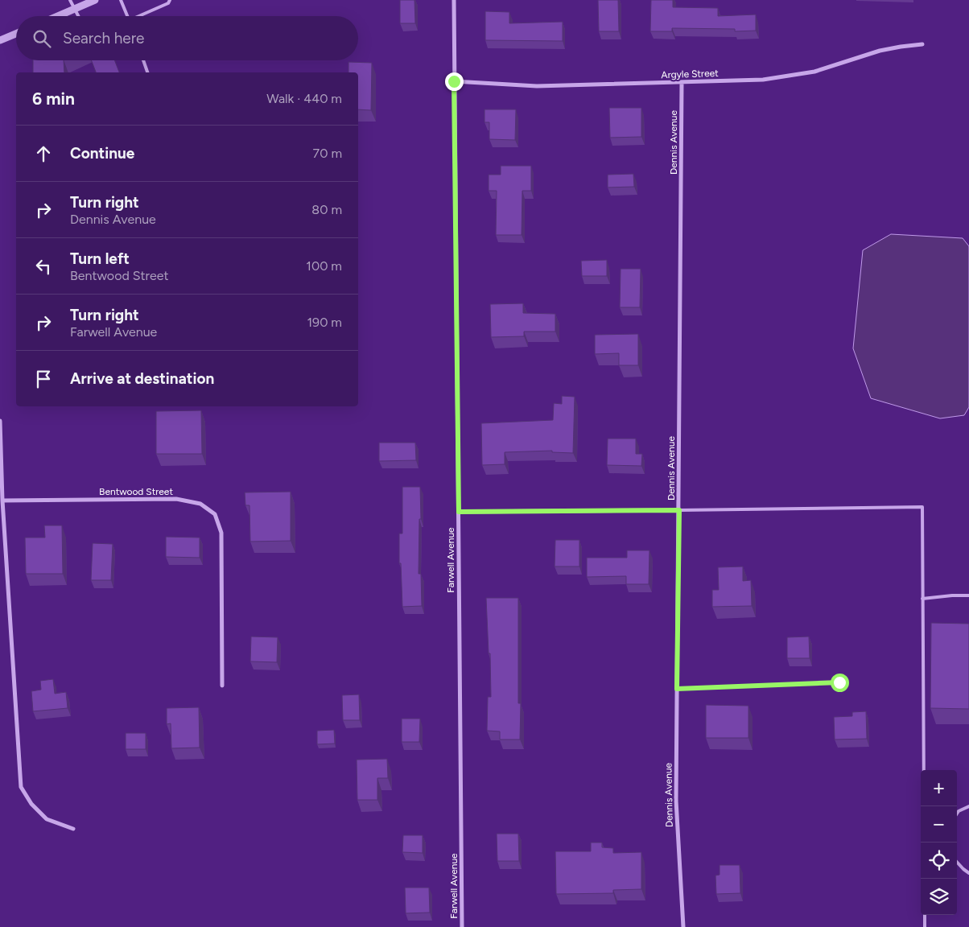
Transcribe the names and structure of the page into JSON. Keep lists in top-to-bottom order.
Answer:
{
  "streets": {
    "street": [
      "Argyle Street",
      "Dennis Avenue",
      "Bentwood Street",
      "Farwell Avenue"
    ]
  },
  "crossings": [
    ["Argyle Street", "Dennis Avenue"],
    ["Argyle Street", "Farwell Avenue"]
  ],
  "page": {
    "search": "Search here",
    "heading": ["6 min", "Walk · 440 m"],
    "list": [
      ["Continue", "70 m"],
      ["Turn right", "Dennis Avenue", "80 m"],
      ["Turn left", "Bentwood Street", "100 m"],
      ["Turn right", "Farwell Avenue", "190 m"],
      "Arrive at destination"
    ],
    "map_buttons": ["+", "−"]
  }
}
